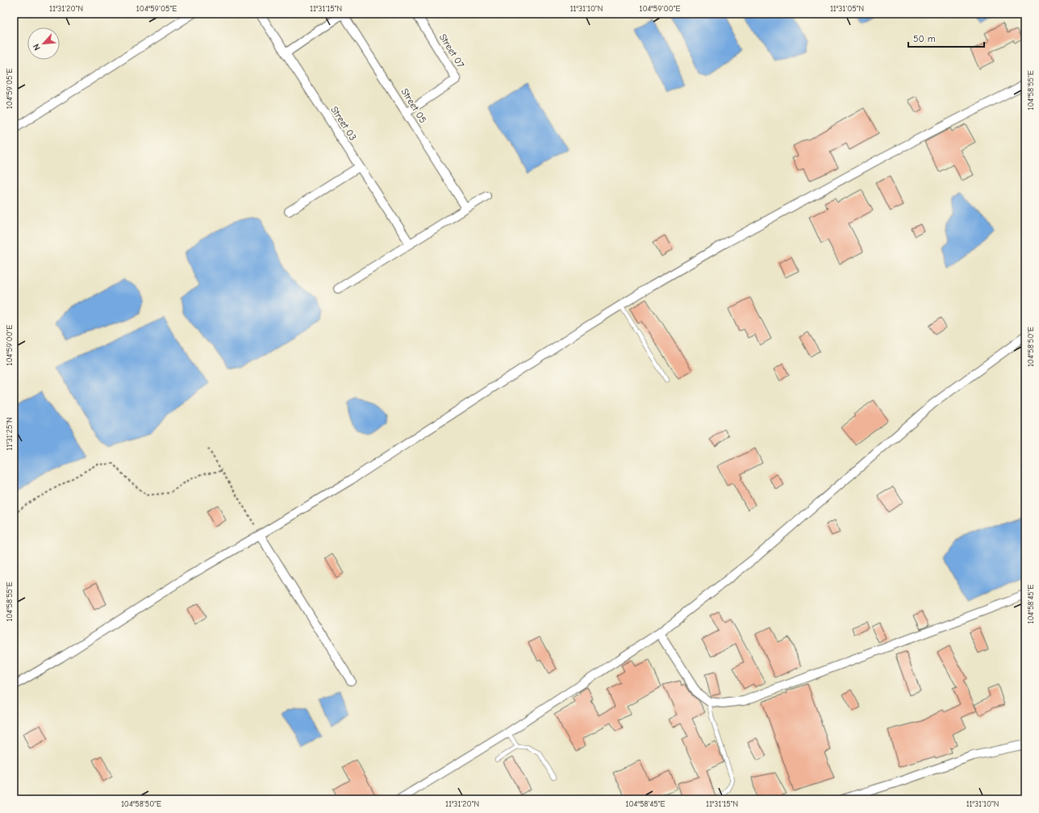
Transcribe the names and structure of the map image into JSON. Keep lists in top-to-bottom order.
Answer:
{
  "streets": {
    "street": ["Street 07", "Street 05", "Street 03"]
  },
  "crossings": [
    ["Street 07", "Street 05"]
  ],
  "scale_bar": "50 m",
  "north": "bottom left",
  "coordinates": [
    "11°31'20\"N",
    "104°59'05\"E",
    "11°31'15\"N",
    "11°31'10\"N",
    "104°59'00\"E",
    "11°31'05\"N",
    "104°58'55\"E",
    "104°58'50\"E",
    "11°31'25\"N",
    "104°58'45\"E"
  ]
}
